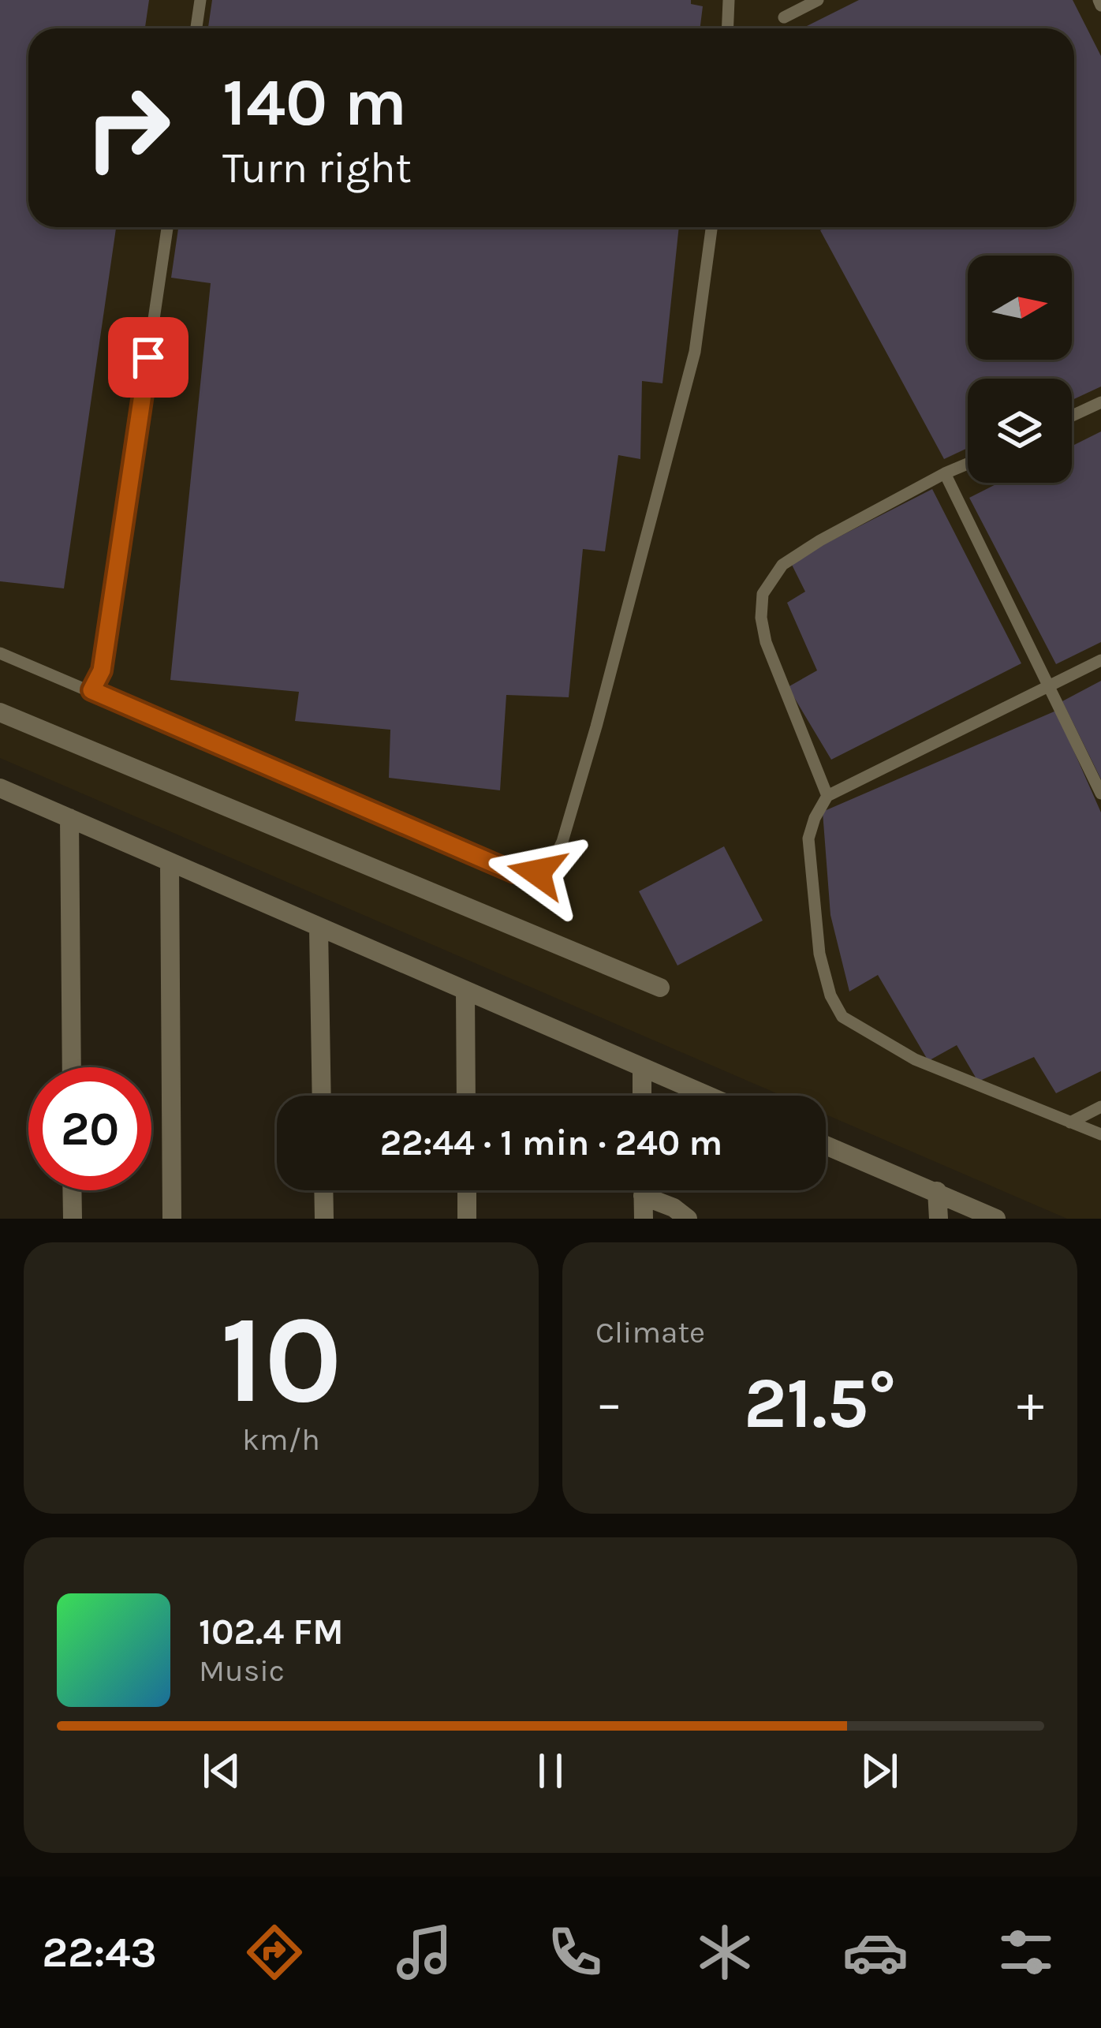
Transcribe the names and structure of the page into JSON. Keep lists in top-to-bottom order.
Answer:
{
  "north": "right",
  "page": {
    "turn": ["140 m", "Turn right"],
    "limit": "20",
    "trip": "22:44 · 1 min · 240 m",
    "tile": [
      ["10", "km/h"],
      "Climate"
    ],
    "heat": ["−", "21.5°", "+"],
    "song": ["102.4 FM", "Music"],
    "tabs": "22:43"
  }
}
